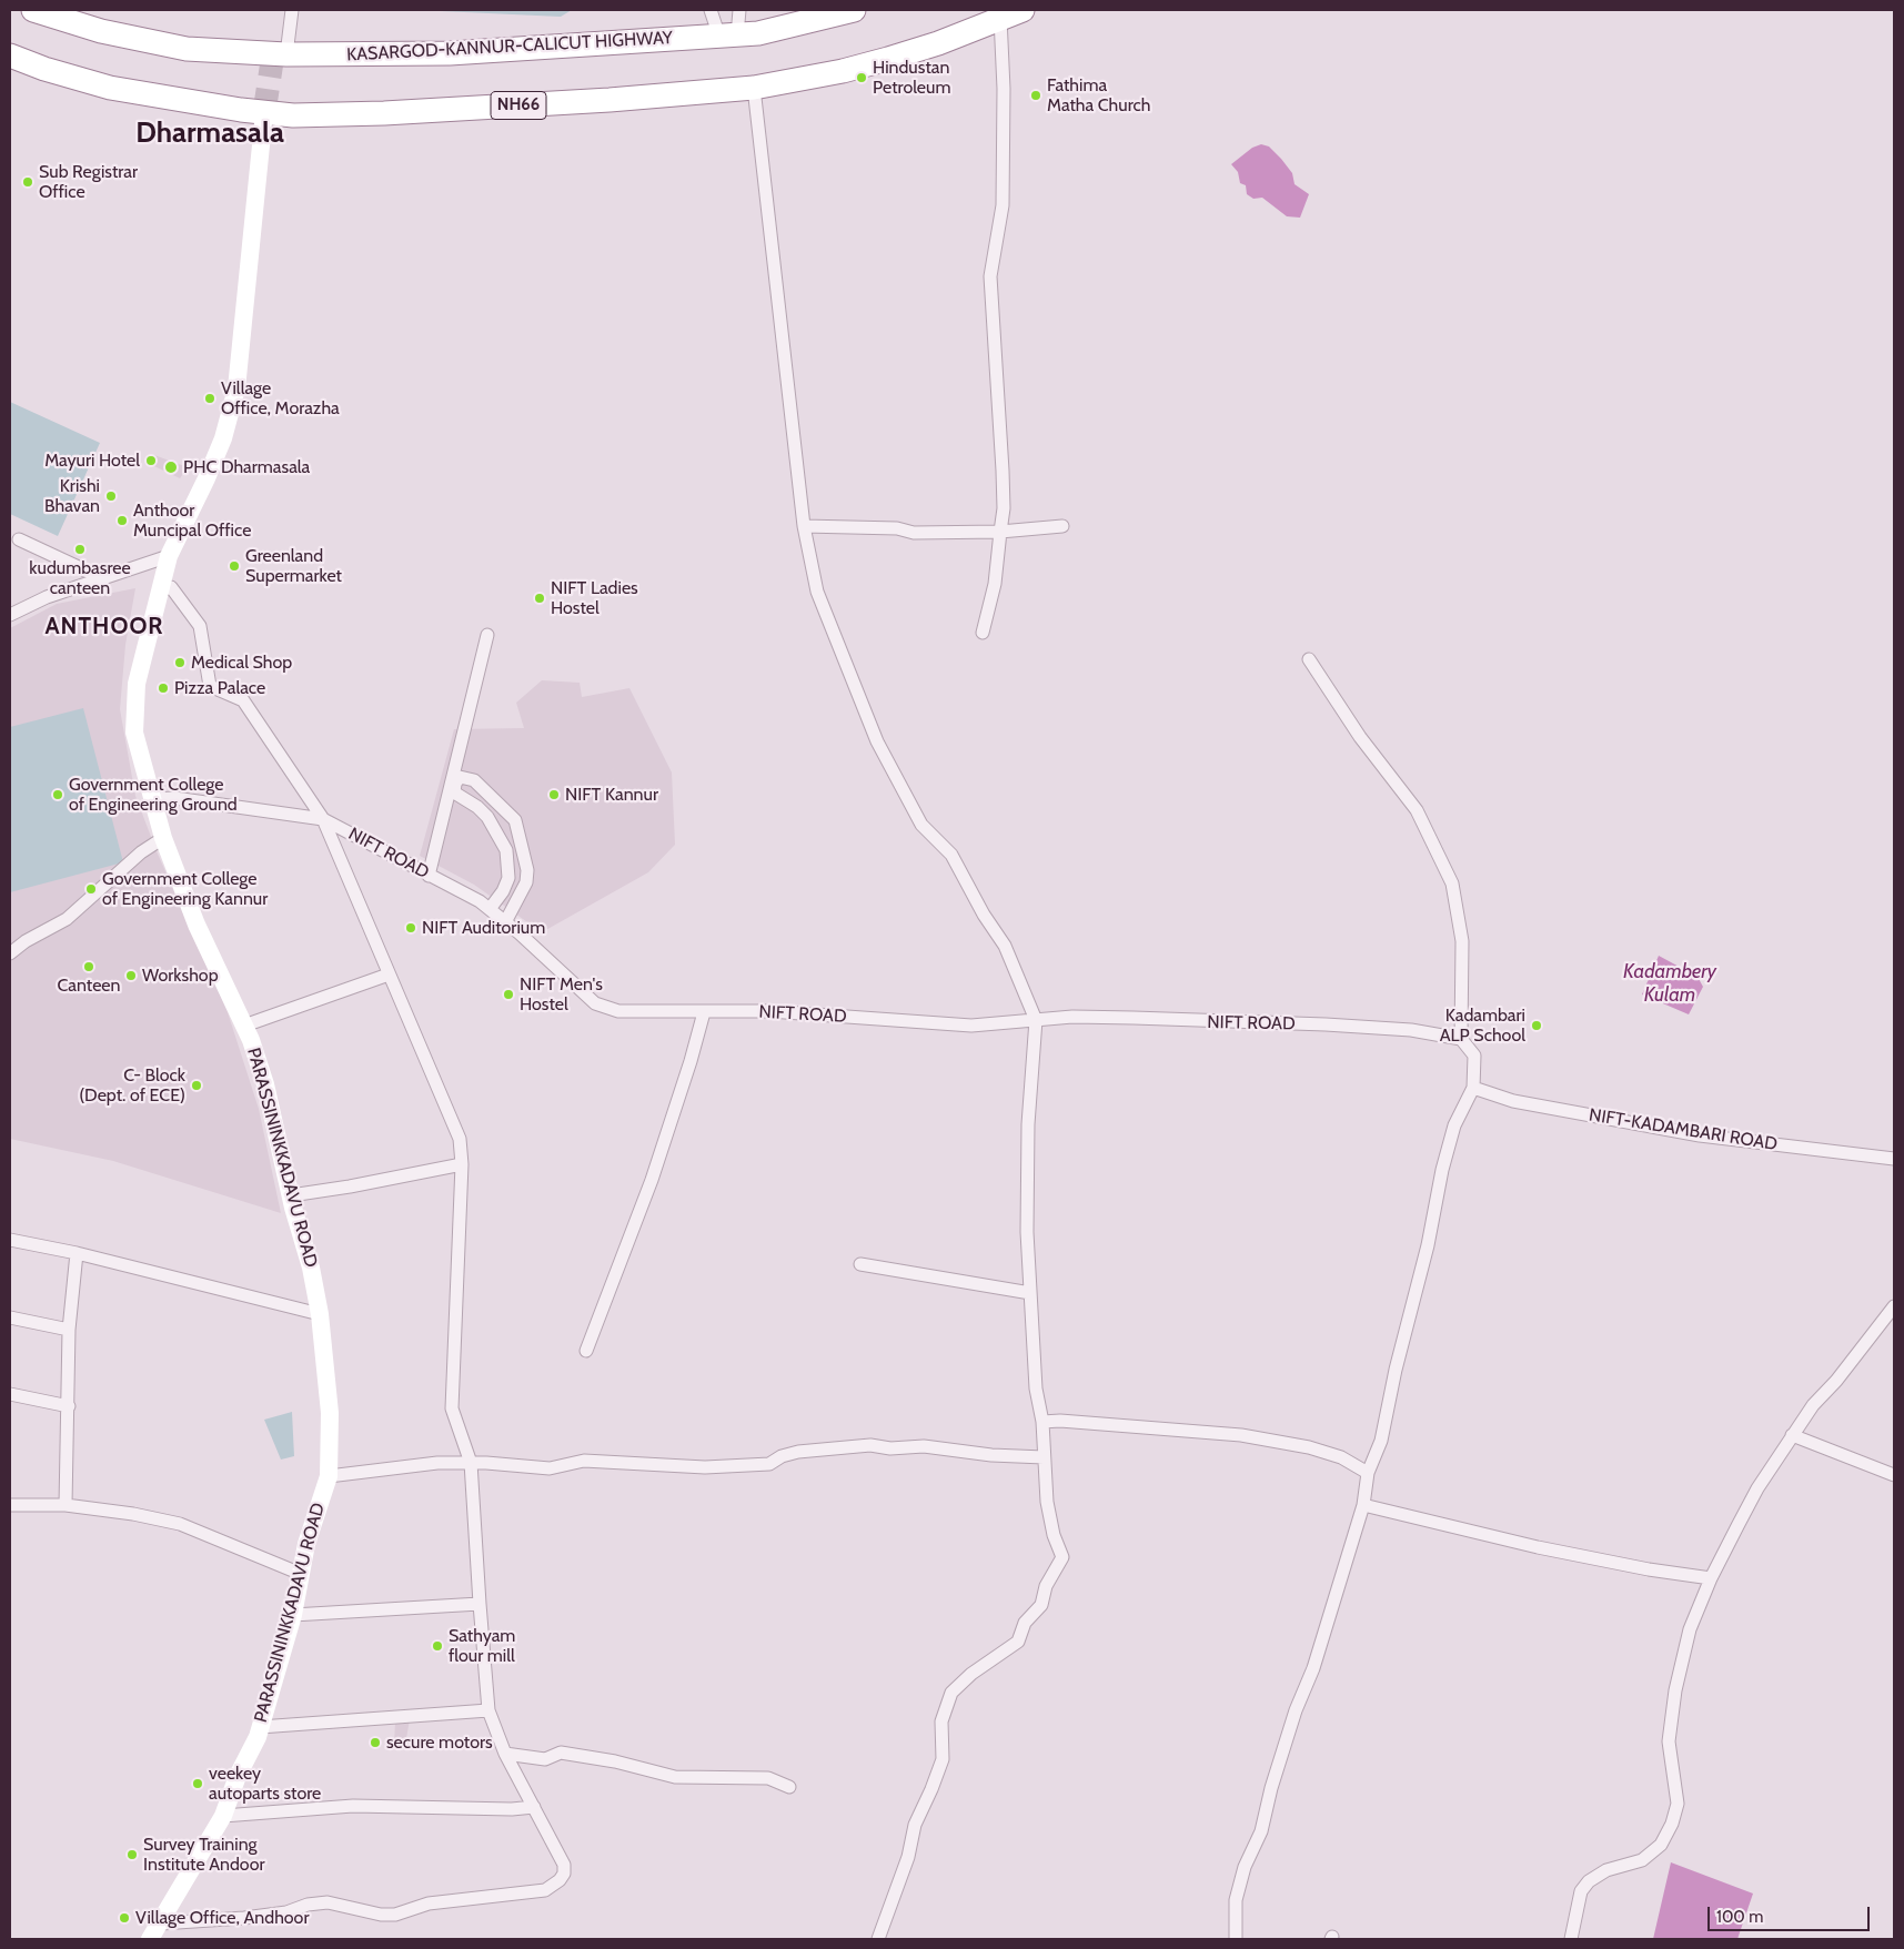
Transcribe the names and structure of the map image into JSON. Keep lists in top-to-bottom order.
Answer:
{
  "streets": {
    "highway": ["KASARGOD-KANNUR-CALICUT HIGHWAY", "NH66"],
    "main road": ["PARASSININKKADAVU ROAD"],
    "street": ["NIFT ROAD", "NIFT-KADAMBARI ROAD"]
  },
  "crossings": [
    ["NH66", "PARASSININKKADAVU ROAD"],
    ["NIFT ROAD", "PARASSININKKADAVU ROAD"]
  ],
  "districts": ["Dharmasala", "ANTHOOR"],
  "water": ["Kadambery Kulam"],
  "places": [
    "Hindustan Petroleum",
    "Fathima Matha Church",
    "Sub Registrar Office",
    "Village Office, Morazha",
    "Mayuri Hotel",
    "PHC Dharmasala",
    "Krishi Bhavan",
    "Anthoor Muncipal Office",
    "kudumbasree canteen",
    "Greenland Supermarket",
    "NIFT Ladies Hostel",
    "Medical Shop",
    "Pizza Palace",
    "Government College of Engineering Ground",
    "NIFT Kannur",
    "Government College of Engineering Kannur",
    "NIFT Auditorium",
    "Canteen",
    "Workshop",
    "NIFT Men's Hostel",
    "Kadambari ALP School",
    "C- Block (Dept. of ECE)",
    "Sathyam flour mill",
    "secure motors",
    "veekey autoparts store",
    "Survey Training Institute Andoor",
    "Village Office, Andhoor"
  ],
  "scale_bar": "100 m"
}
